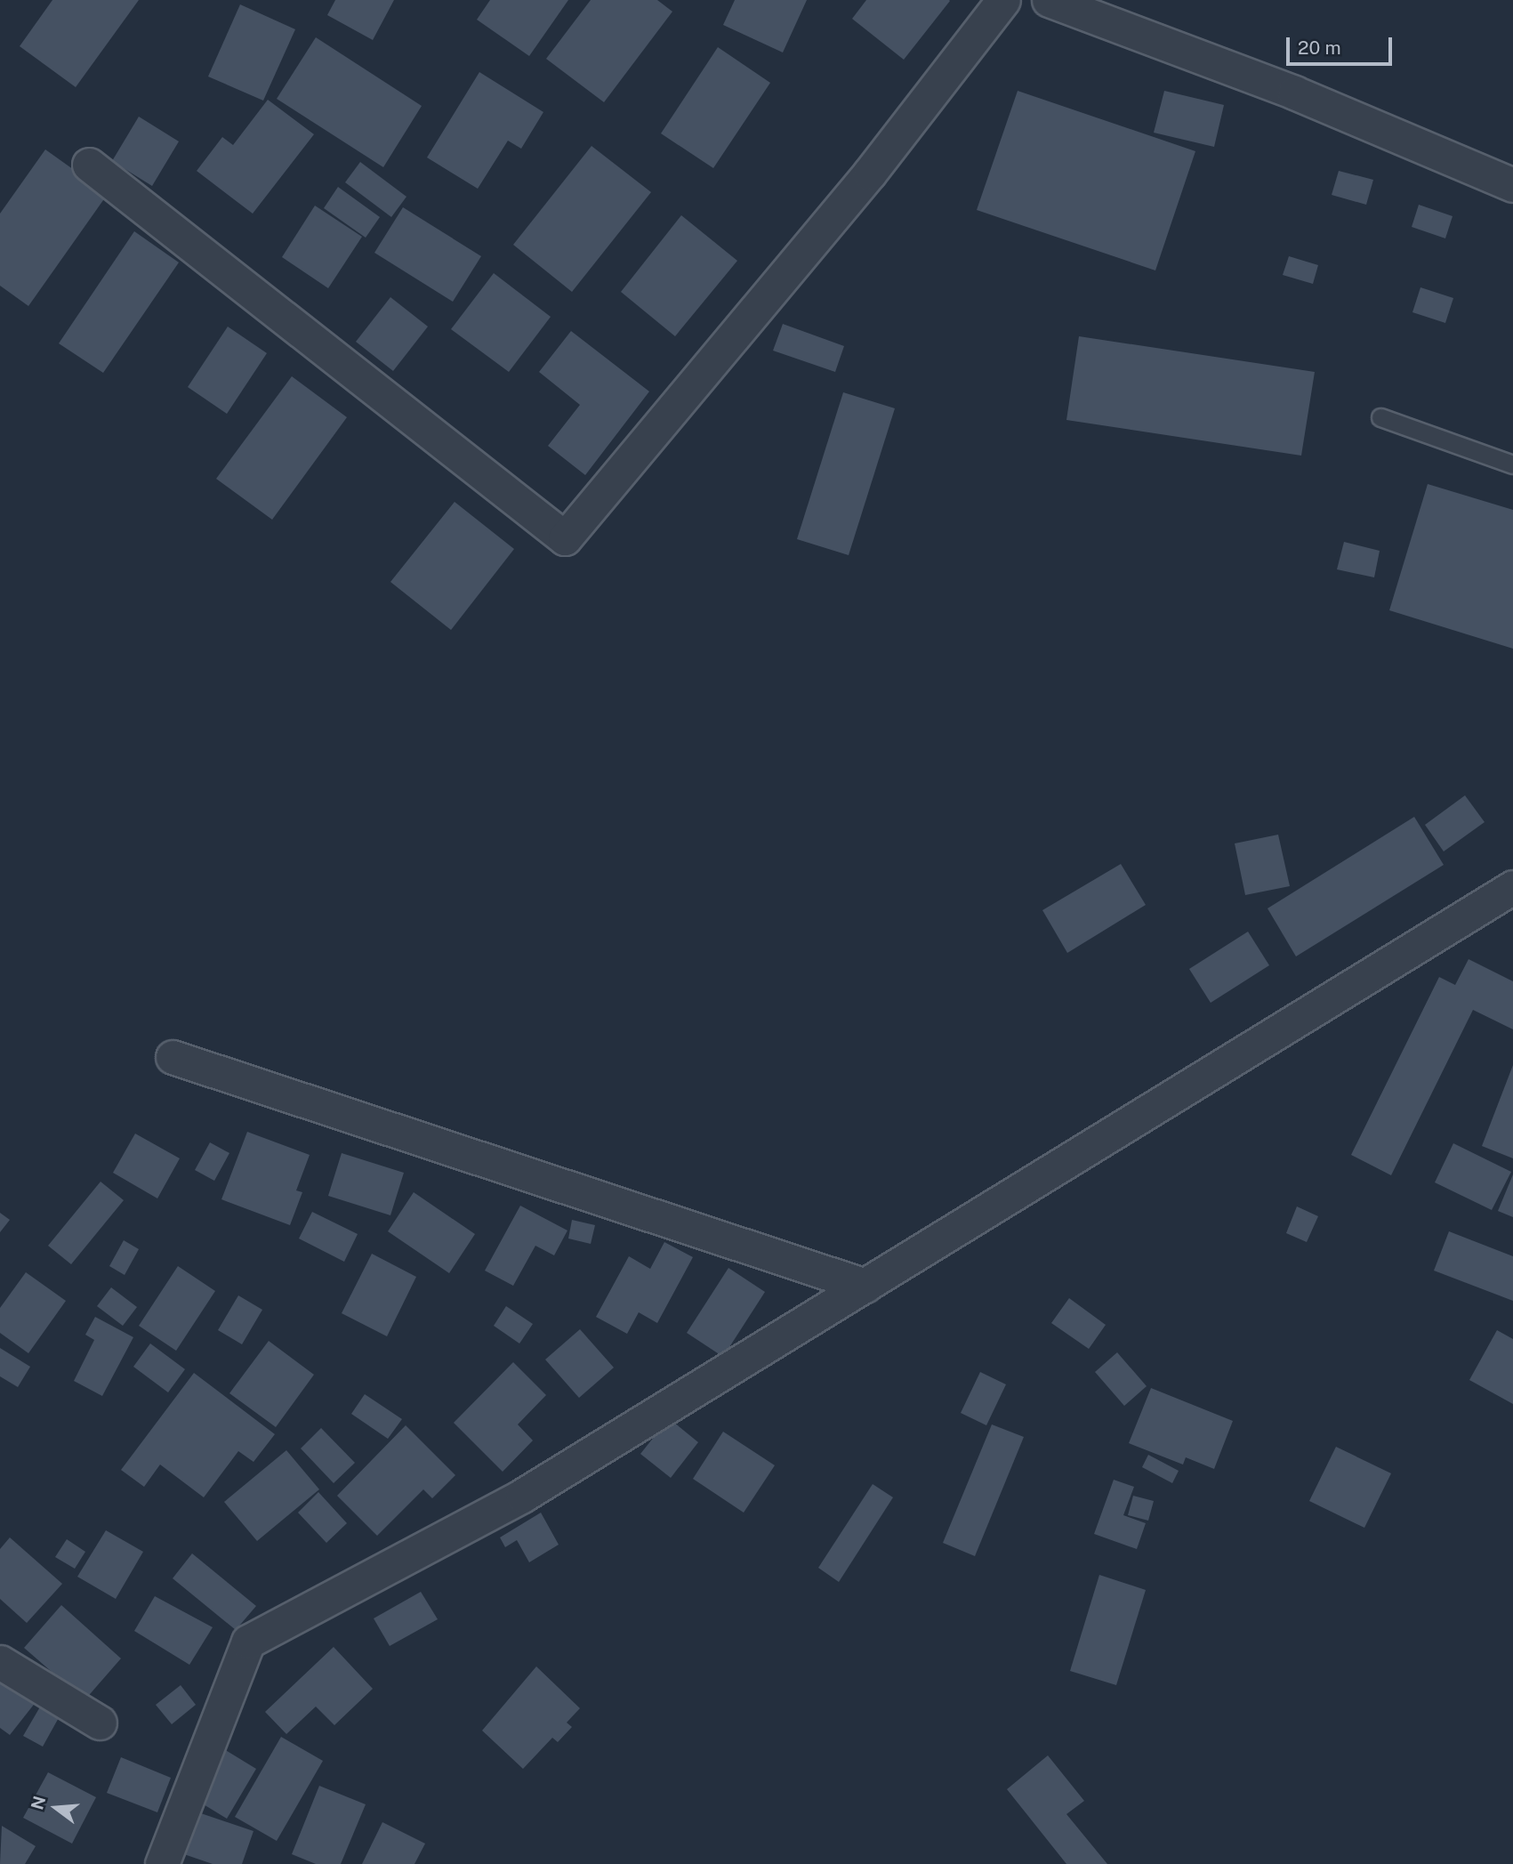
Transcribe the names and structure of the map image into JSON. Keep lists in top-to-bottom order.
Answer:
{
  "scale_bar": "20 m",
  "north": "left"
}
